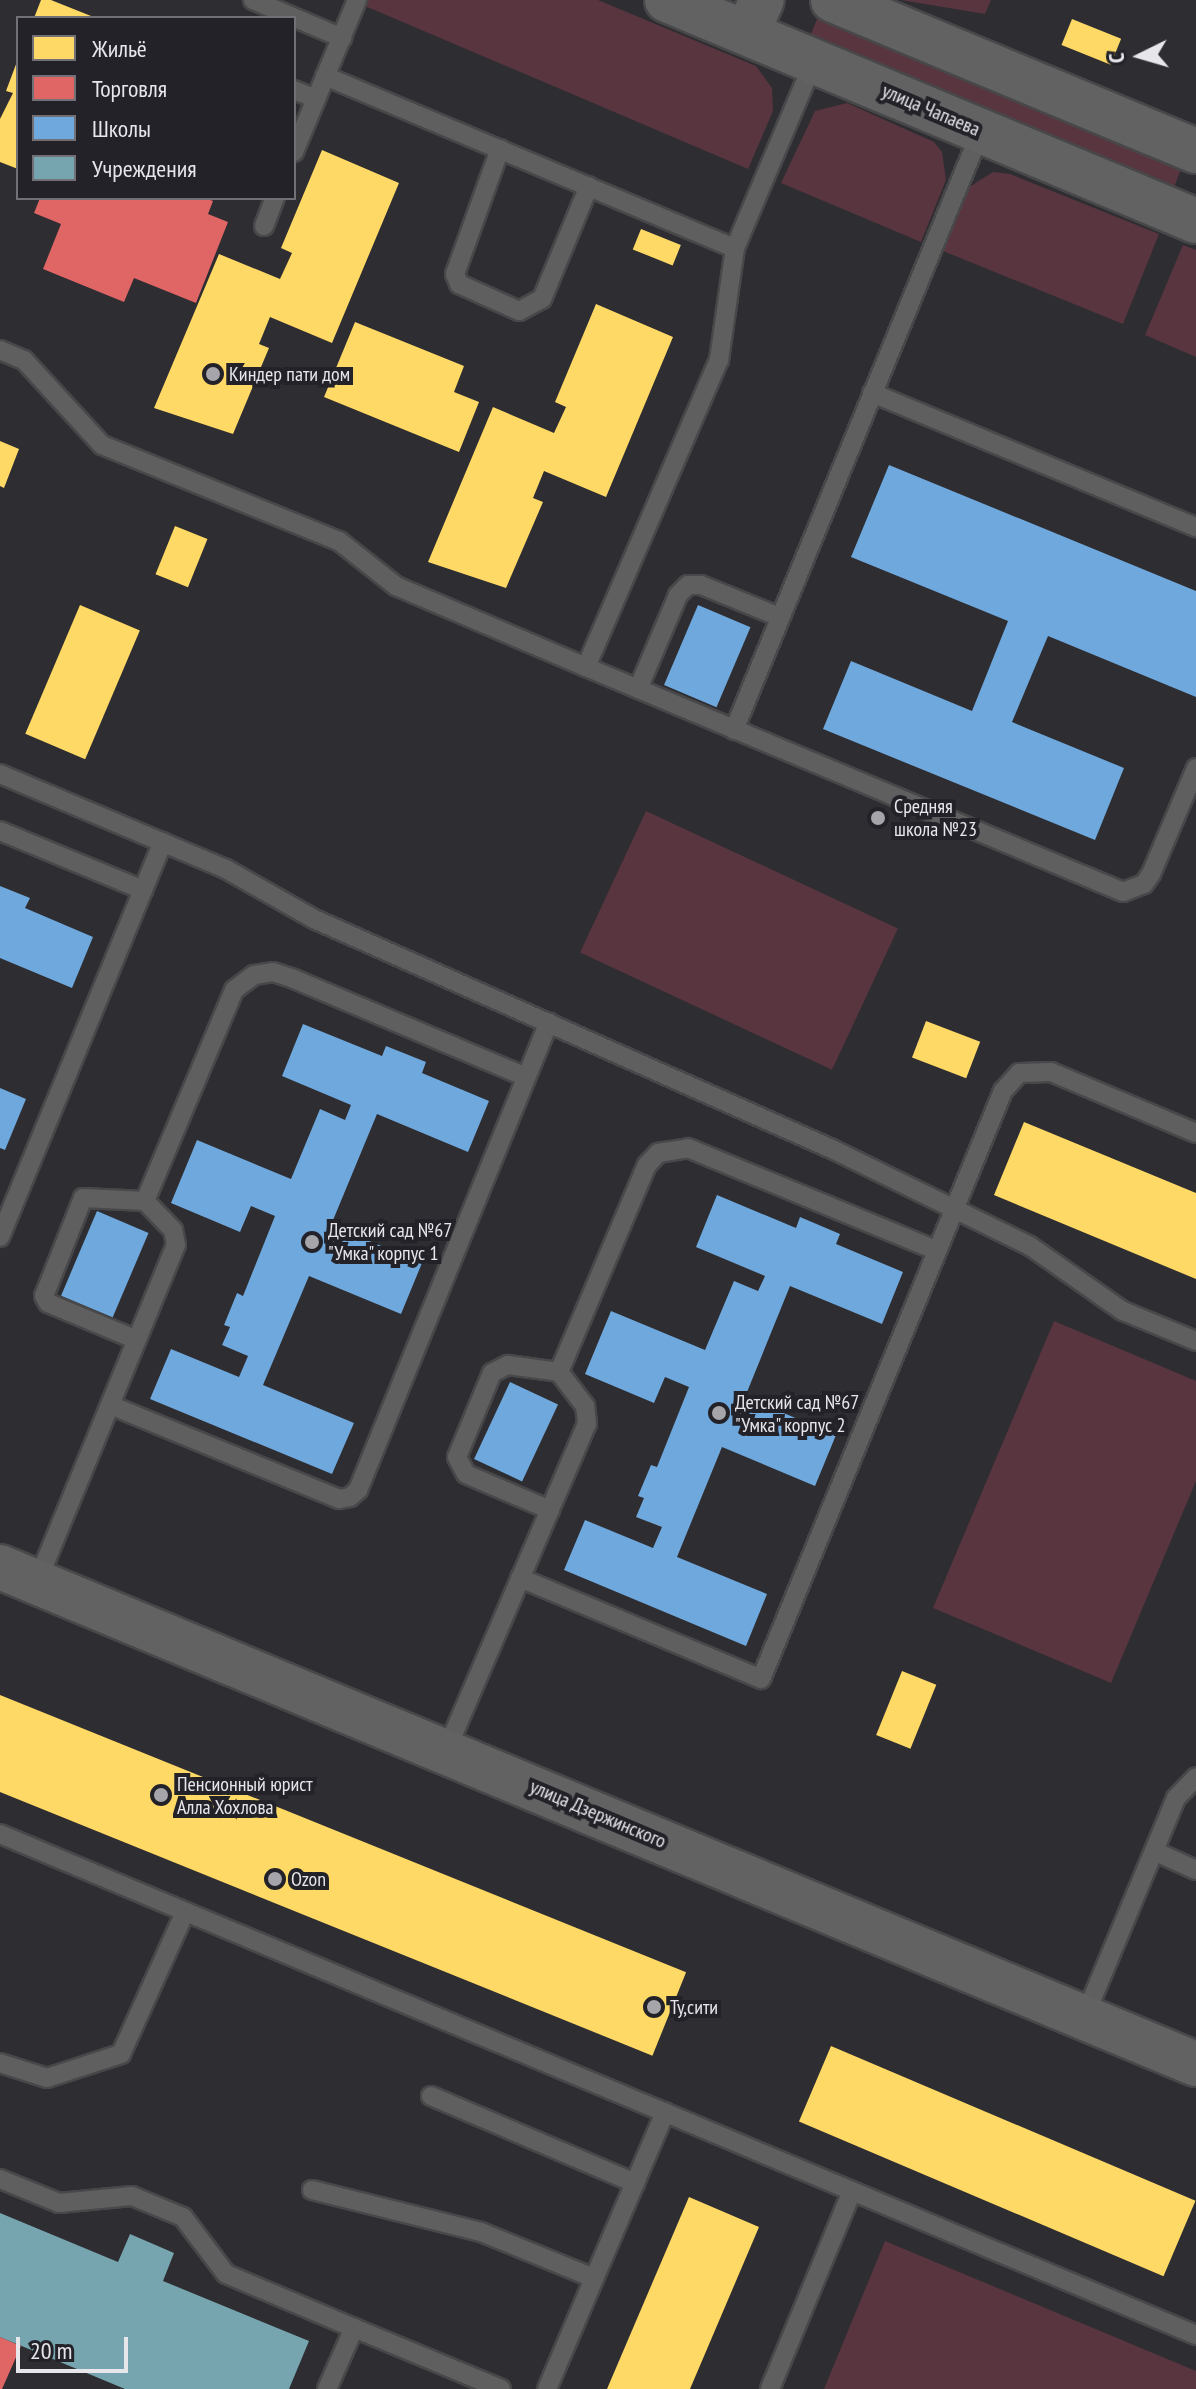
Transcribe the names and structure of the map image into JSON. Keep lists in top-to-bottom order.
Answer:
{
  "streets": {
    "street": ["улица Чапаева", "улица Дзержинского"]
  },
  "places": [
    "Киндер пати дом",
    "Средняя школа №23",
    "Детский сад №67 \"Умка\" корпус 1",
    "Детский сад №67 \"Умка\" корпус 2",
    "Пенсионный юрист Алла Хохлова",
    "Ozon",
    "Ту,сити"
  ],
  "legend": [
    "Жильё",
    "Торговля",
    "Школы",
    "Учреждения"
  ],
  "scale_bar": "20 m",
  "north": "left"
}
